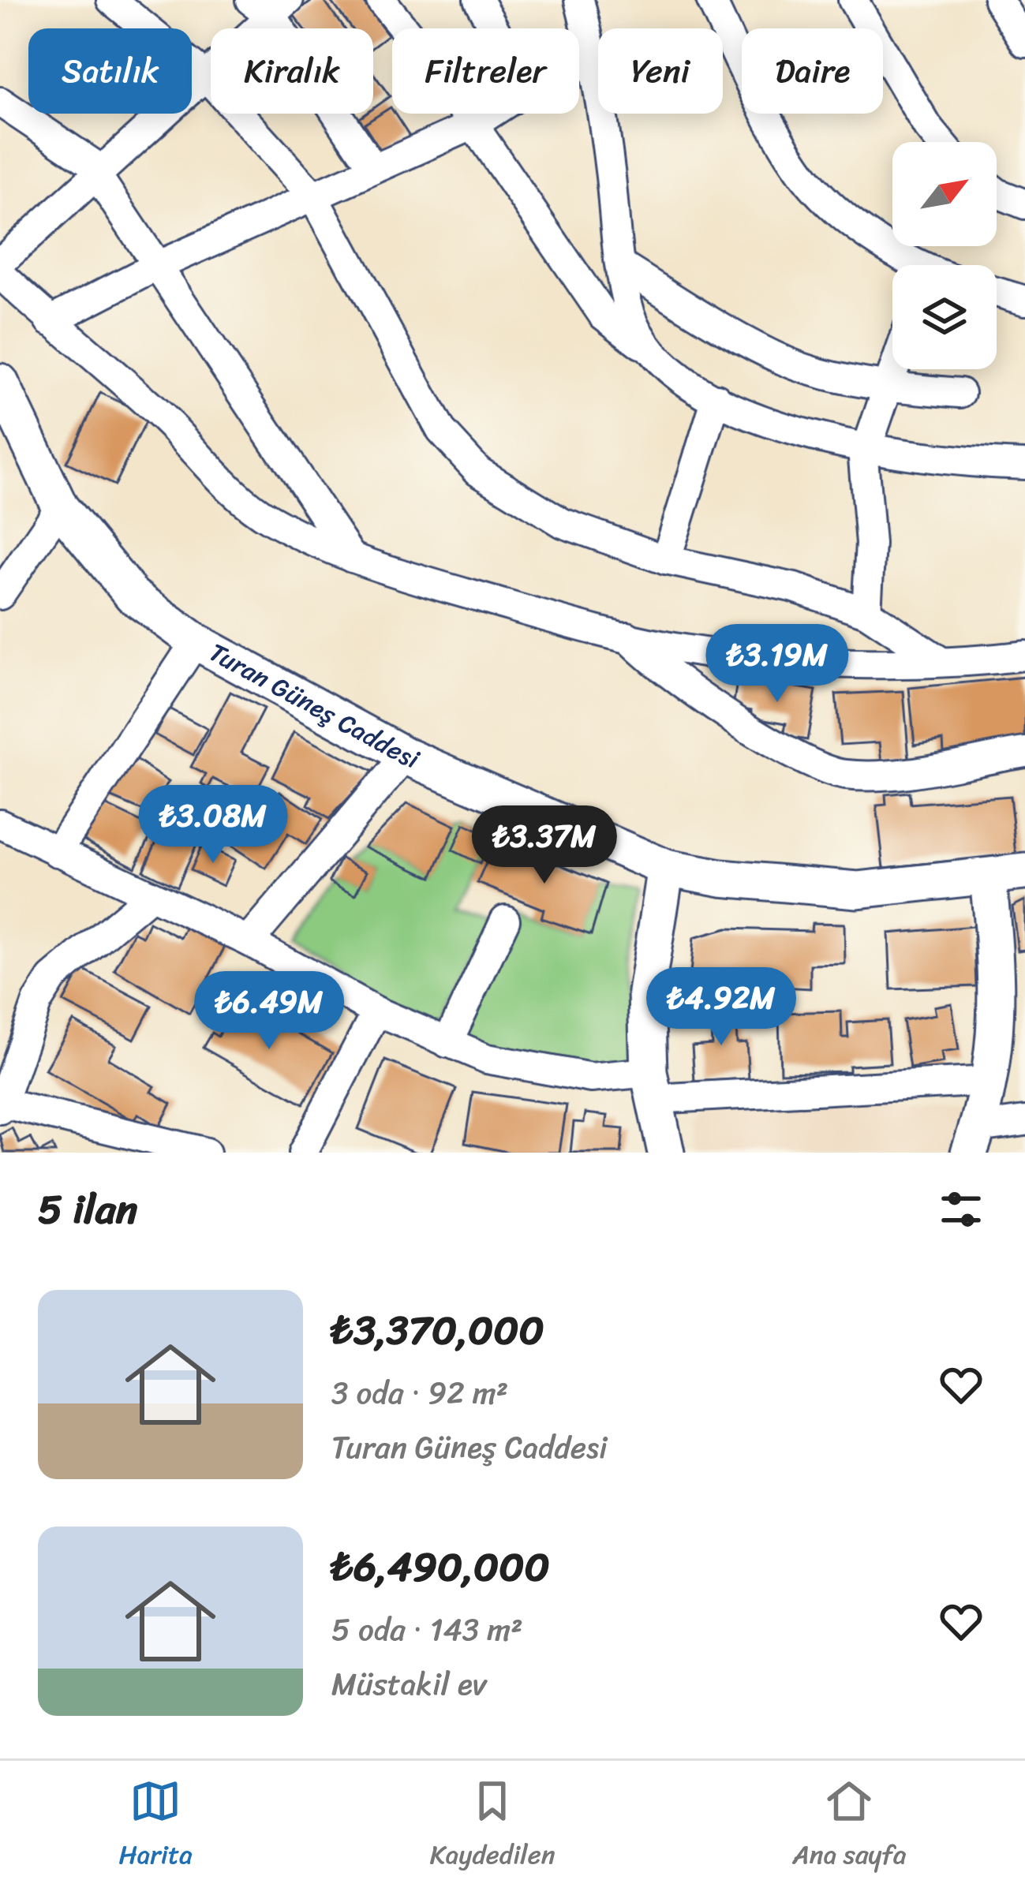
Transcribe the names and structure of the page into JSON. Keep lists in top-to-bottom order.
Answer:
{
  "streets": {
    "main road": ["Turan Güneş Caddesi"]
  },
  "north": "top right",
  "page": {
    "chip": [
      "Satılık",
      "Kiralık",
      "Filtreler",
      "Yeni",
      "Daire"
    ],
    "price": [
      "₺3.19M",
      "₺3.08M",
      "₺3.37M",
      "₺4.92M",
      "₺6.49M"
    ],
    "heading": "5 ilan",
    "list": [
      {
        "name": "₺3,370,000",
        "note": "3 oda · 92 m² · Turan Güneş Caddesi"
      },
      {
        "name": "₺6,490,000",
        "note": "5 oda · 143 m² · Müstakil ev"
      }
    ],
    "tabs": ["Harita", "Kaydedilen", "Ana sayfa"]
  }
}
